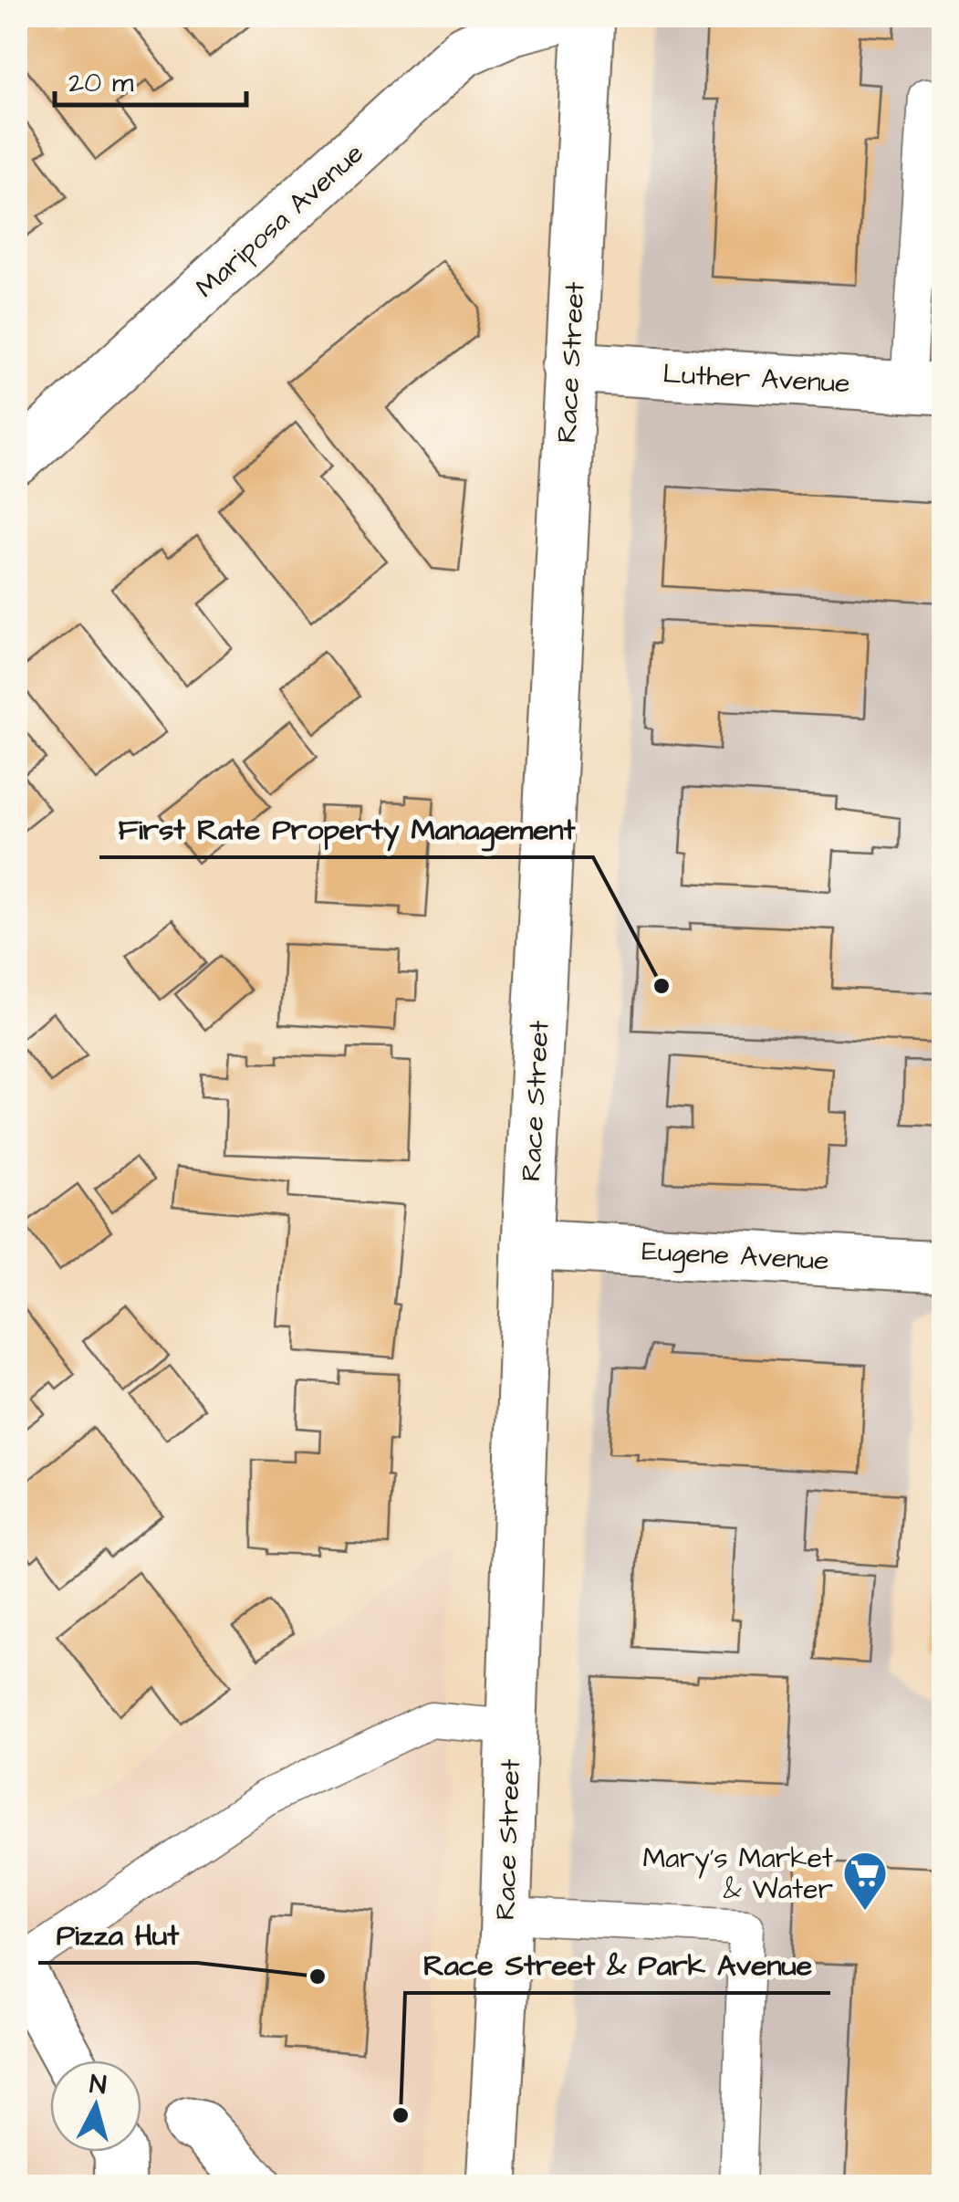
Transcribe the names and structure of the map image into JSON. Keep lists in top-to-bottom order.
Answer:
{
  "streets": {
    "main road": [
      "Mariposa Avenue",
      "Race Street",
      "Luther Avenue",
      "Eugene Avenue"
    ]
  },
  "crossings": [
    ["Race Street", "Luther Avenue"],
    ["Race Street", "Eugene Avenue"]
  ],
  "places": {
    "other": ["First Rate Property Management", "Pizza Hut", "Race Street & Park Avenue"],
    "supermarket": ["Mary’s Market & Water"]
  },
  "scale_bar": "20 m",
  "north": "top"
}
